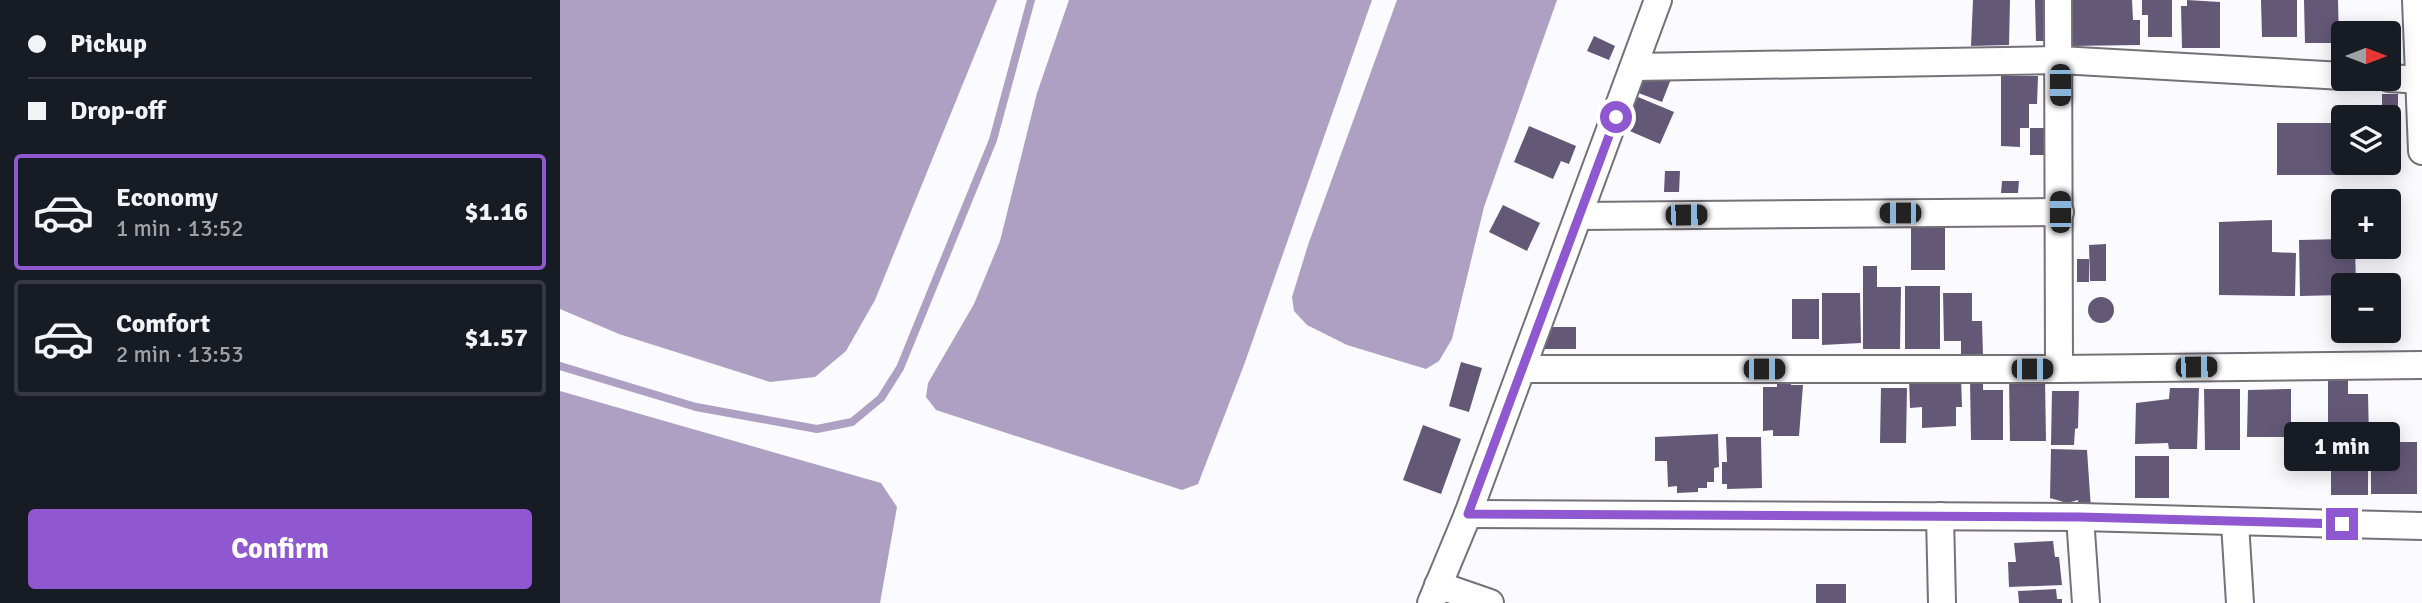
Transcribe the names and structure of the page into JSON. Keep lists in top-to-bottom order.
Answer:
{
  "north": "right",
  "page": {
    "banner": ["Pickup", "Drop-off"],
    "map_buttons": ["+", "−"],
    "list": [
      {
        "name": "Economy",
        "note": "1 min · 13:52",
        "value": "$1.16"
      },
      {
        "name": "Comfort",
        "note": "2 min · 13:53",
        "value": "$1.57"
      }
    ],
    "bubble": "1 min",
    "buttons": "Confirm"
  }
}
